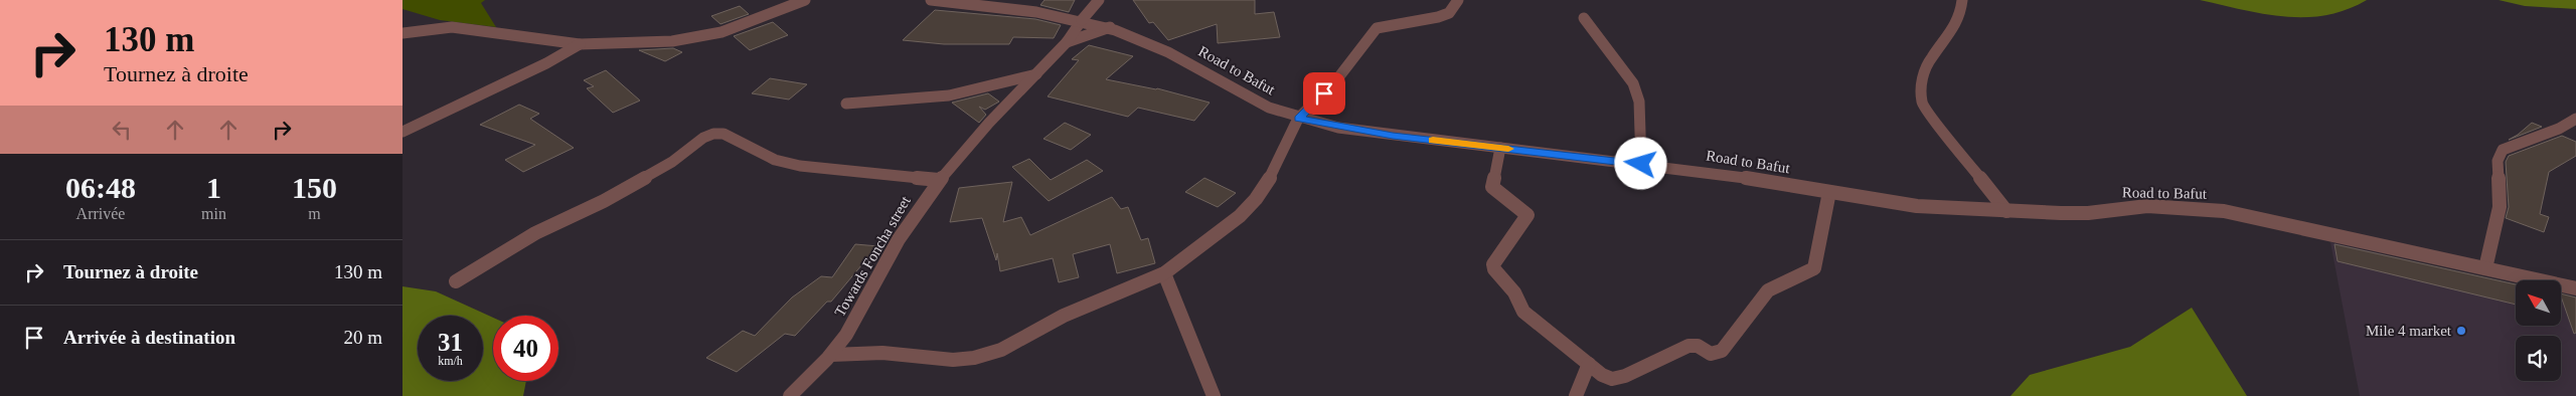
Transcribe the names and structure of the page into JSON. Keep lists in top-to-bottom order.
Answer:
{
  "streets": {
    "street": ["Road to Bafut", "Towards Foncha street"]
  },
  "crossings": [
    ["Road to Bafut", "Towards Foncha street"]
  ],
  "places": ["Mile 4 market"],
  "north": "top left",
  "page": {
    "turn": ["130 m", "Tournez à droite"],
    "eta": [
      "06:48",
      "Arrivée",
      "1",
      "min",
      "150",
      "m"
    ],
    "list": [
      {
        "name": "Tournez à droite",
        "value": "130 m"
      },
      {
        "name": "Arrivée à destination",
        "value": "20 m"
      }
    ],
    "speed": "31 km/h",
    "limit": "40"
  }
}
